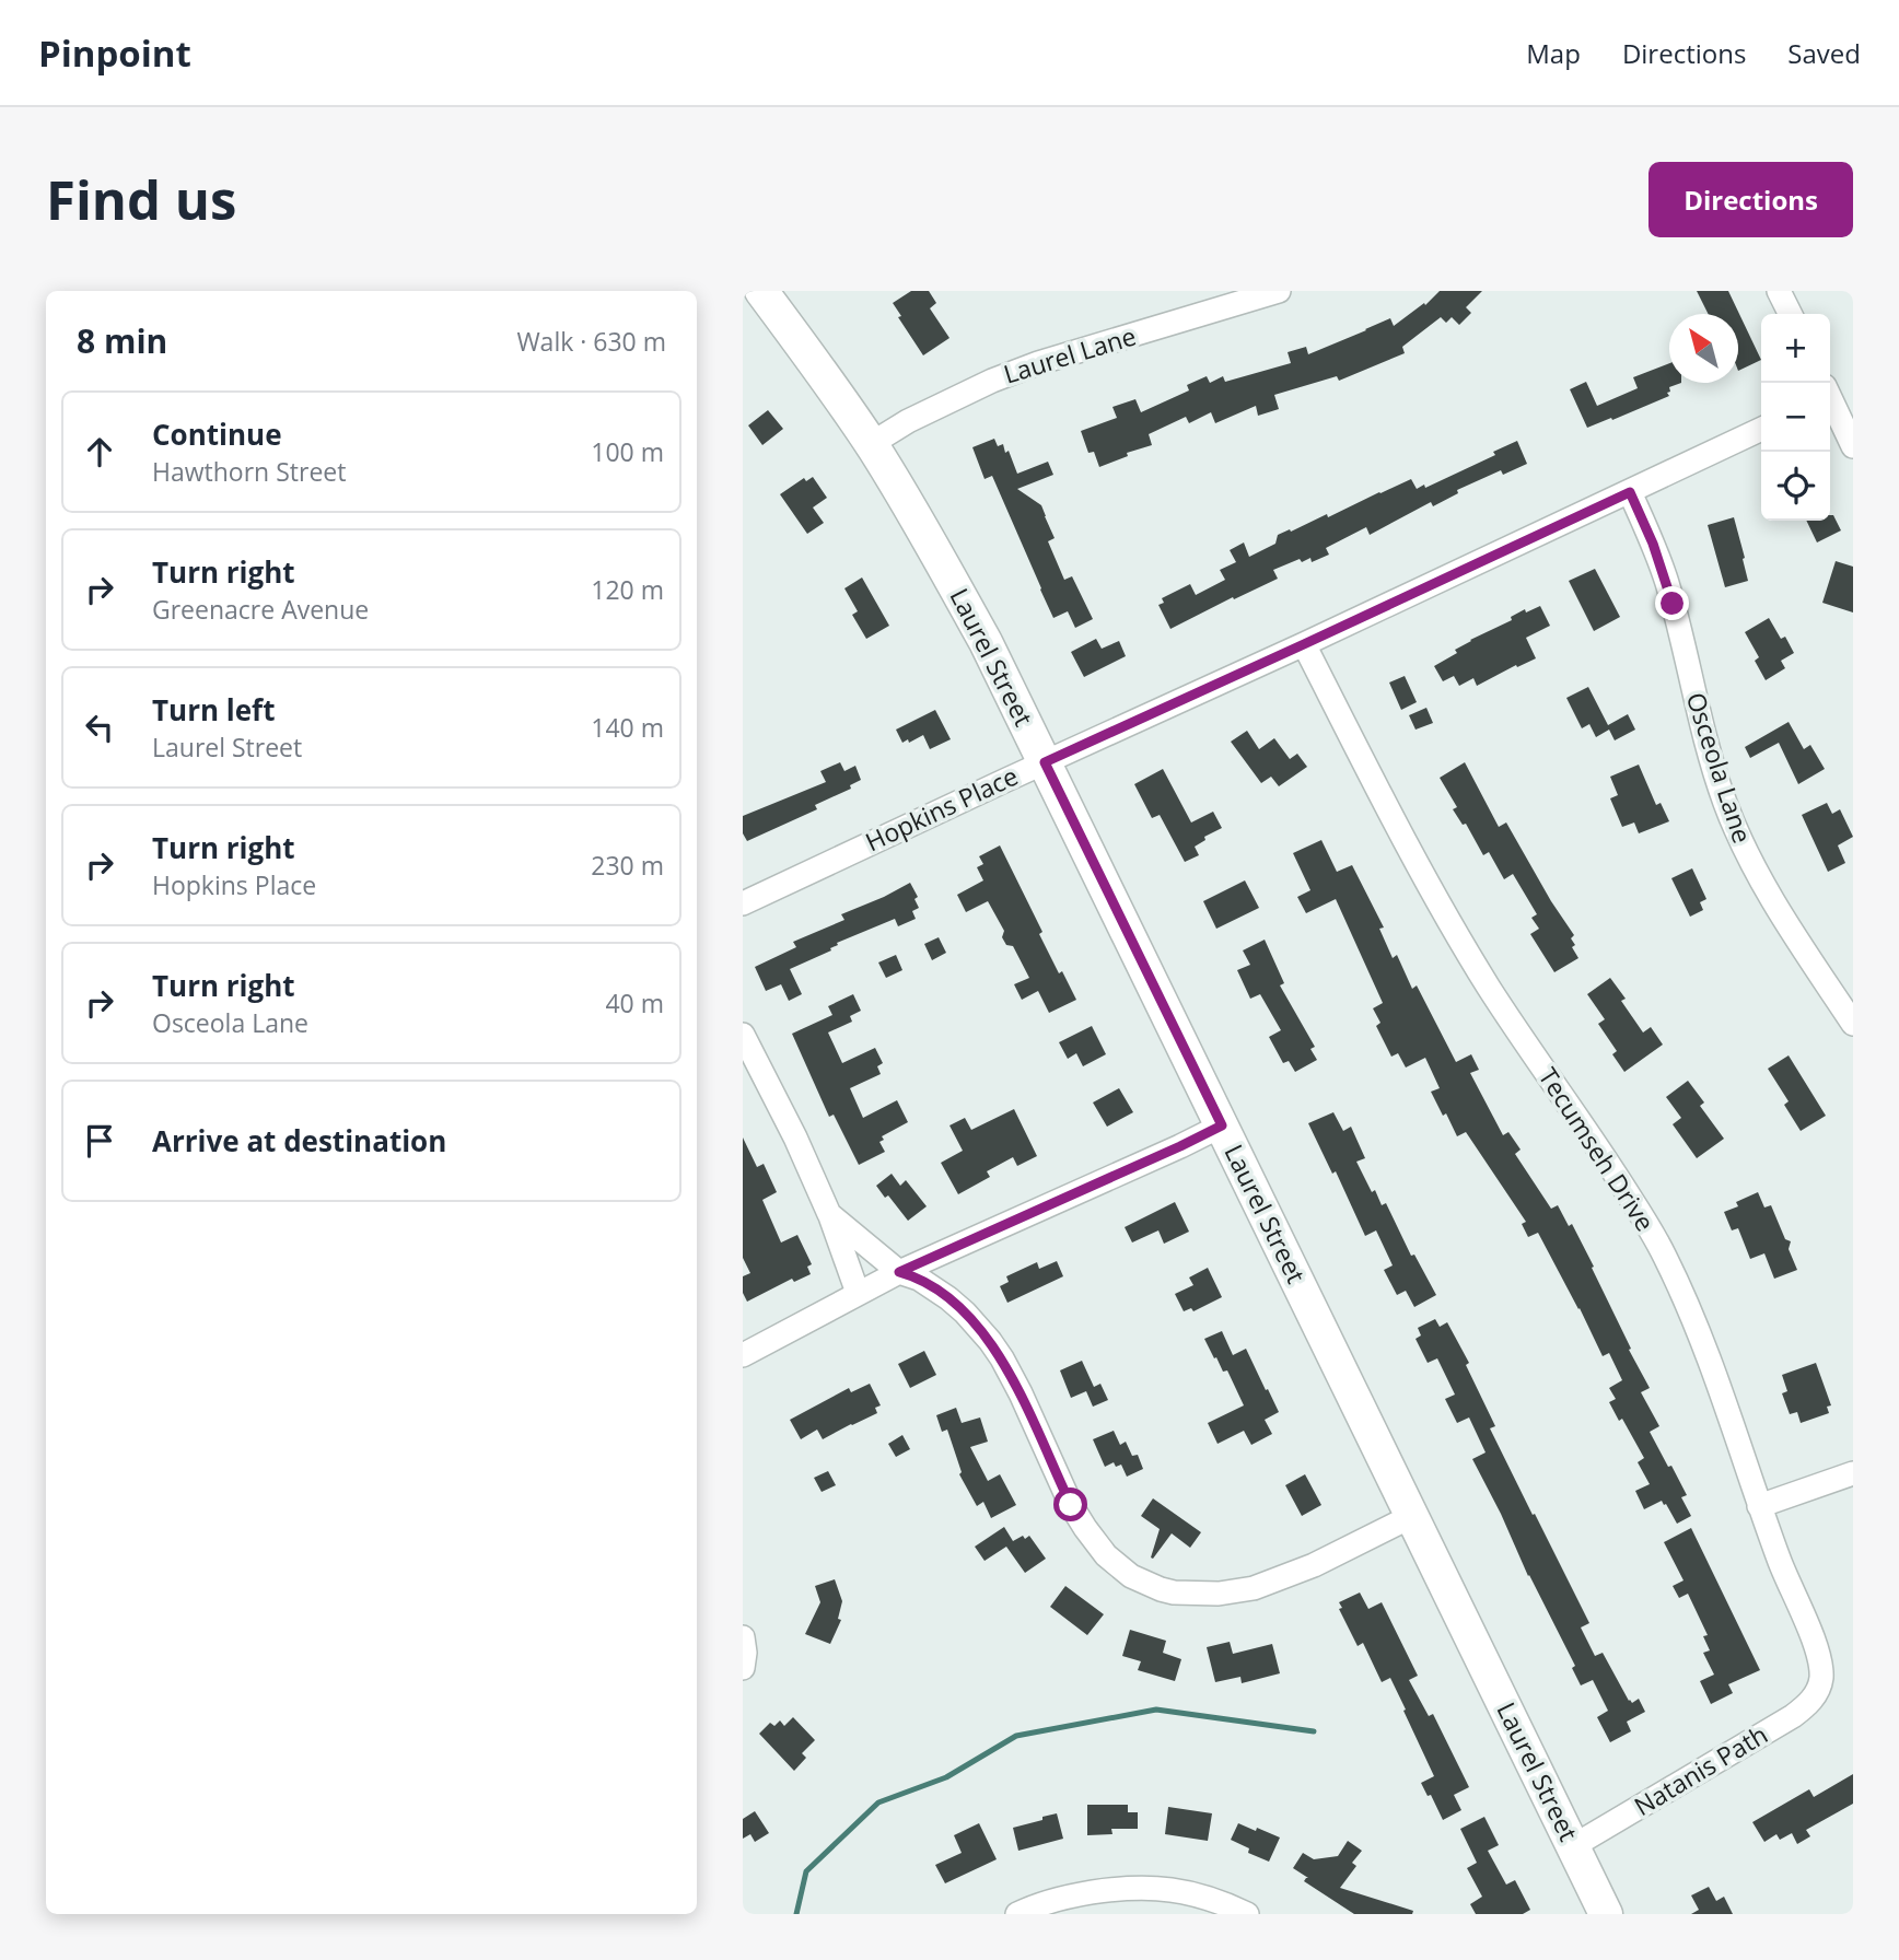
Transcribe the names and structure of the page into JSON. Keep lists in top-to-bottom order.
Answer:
{
  "streets": {
    "street": [
      "Laurel Lane",
      "Laurel Street",
      "Osceola Lane",
      "Hopkins Place",
      "Tecumseh Drive",
      "Natanis Path"
    ]
  },
  "crossings": [
    ["Laurel Lane", "Laurel Street"],
    ["Laurel Street", "Hopkins Place"],
    ["Laurel Street", "Natanis Path"],
    ["Osceola Lane", "Hopkins Place"],
    ["Hopkins Place", "Tecumseh Drive"],
    ["Tecumseh Drive", "Natanis Path"]
  ],
  "north": "top left",
  "page": {
    "header": "Pinpoint",
    "nav": ["Map", "Directions", "Saved"],
    "buttons": "Directions",
    "title": "Find us",
    "heading": ["8 min", "Walk · 630 m"],
    "map_buttons": ["+", "−"],
    "list": [
      ["Continue", "Hawthorn Street", "100 m"],
      ["Turn right", "Greenacre Avenue", "120 m"],
      ["Turn left", "Laurel Street", "140 m"],
      ["Turn right", "Hopkins Place", "230 m"],
      ["Turn right", "Osceola Lane", "40 m"],
      "Arrive at destination"
    ]
  }
}
